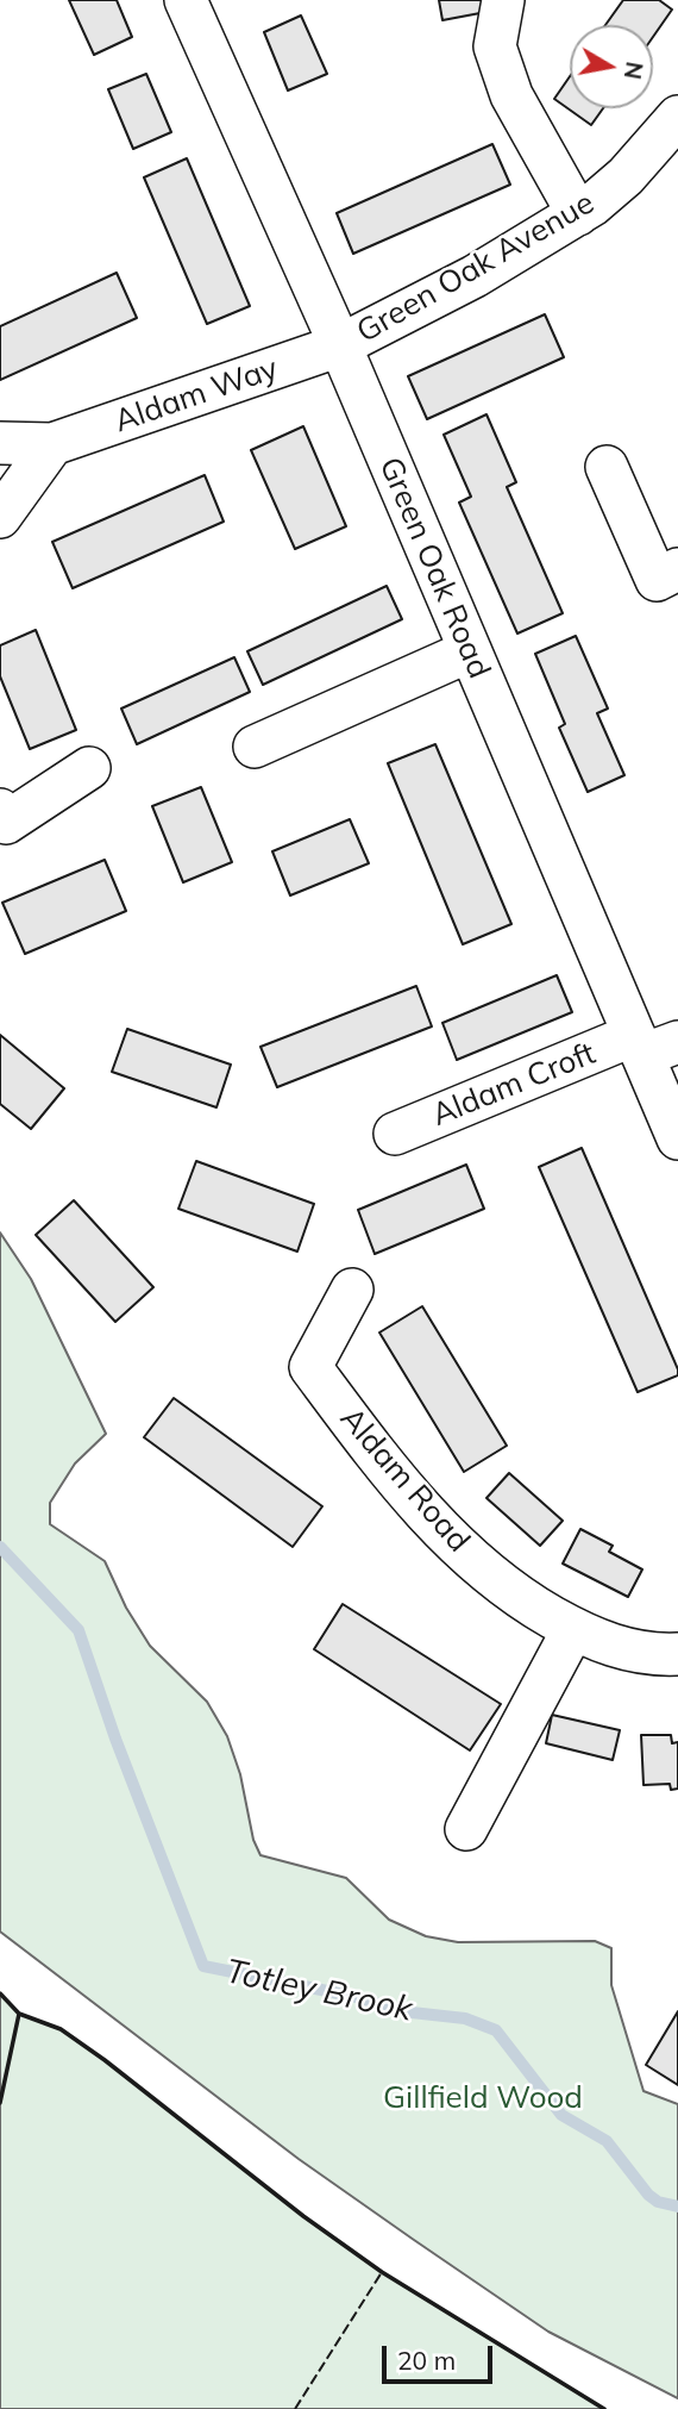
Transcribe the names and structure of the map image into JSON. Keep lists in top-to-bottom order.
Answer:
{
  "streets": {
    "street": [
      "Green Oak Avenue",
      "Aldam Way",
      "Green Oak Road",
      "Aldam Croft",
      "Aldam Road"
    ]
  },
  "crossings": [
    ["Green Oak Avenue", "Aldam Way"],
    ["Green Oak Avenue", "Green Oak Road"],
    ["Aldam Way", "Green Oak Road"],
    ["Green Oak Road", "Aldam Croft"]
  ],
  "water": ["Totley Brook"],
  "parks": ["Gillfield Wood"],
  "scale_bar": "20 m",
  "north": "right"
}
